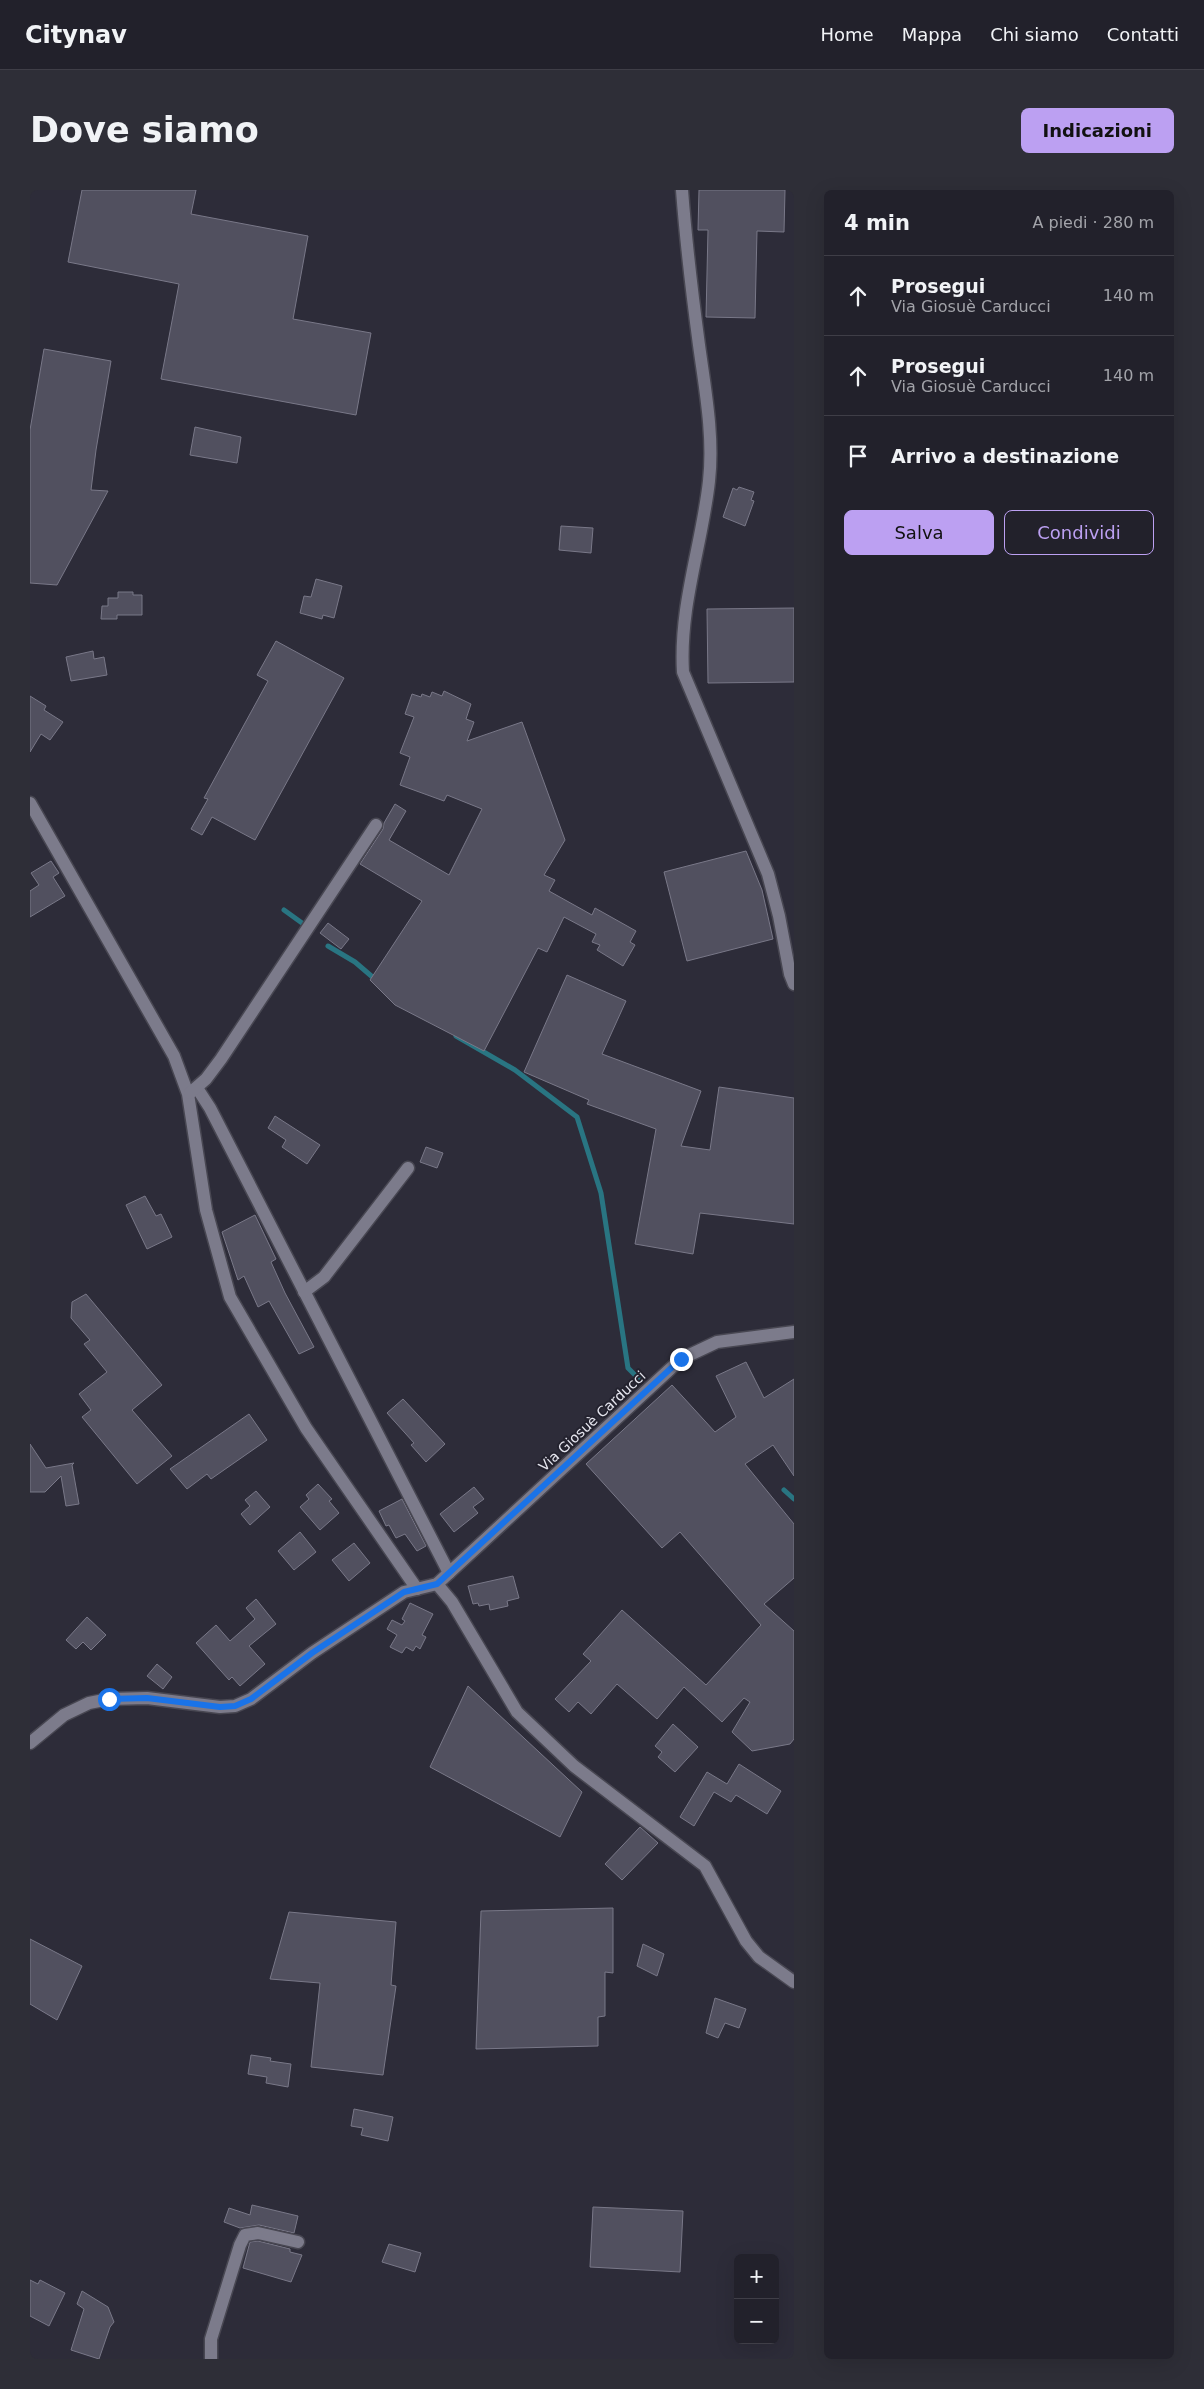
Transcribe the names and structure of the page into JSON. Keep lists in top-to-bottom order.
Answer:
{
  "streets": {
    "street": ["Via Giosuè Carducci"]
  },
  "page": {
    "header": "Citynav",
    "nav": [
      "Home",
      "Mappa",
      "Chi siamo",
      "Contatti"
    ],
    "buttons": [
      "Indicazioni",
      ["Salva", "Condividi"]
    ],
    "title": "Dove siamo",
    "heading": ["4 min", "A piedi · 280 m"],
    "list": [
      ["Prosegui", "Via Giosuè Carducci", "140 m"],
      ["Prosegui", "Via Giosuè Carducci", "140 m"],
      "Arrivo a destinazione"
    ],
    "map_buttons": ["+", "−"]
  }
}
